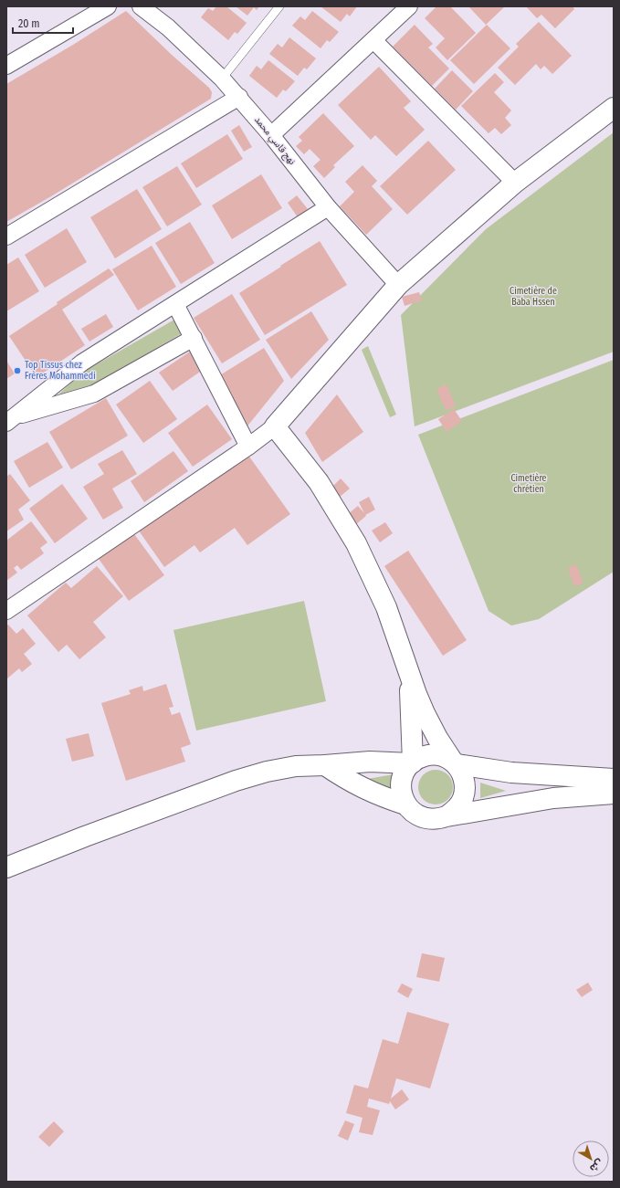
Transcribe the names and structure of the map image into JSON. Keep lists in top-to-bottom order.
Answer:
{
  "streets": {
    "street": ["نهج قاسي محمد"]
  },
  "parks": ["Cimetière de Baba Hssen", "Cimetière chrétien"],
  "places": ["Top Tissus chez Frères Mohammedi"],
  "scale_bar": "20 m",
  "north": "bottom right"
}
